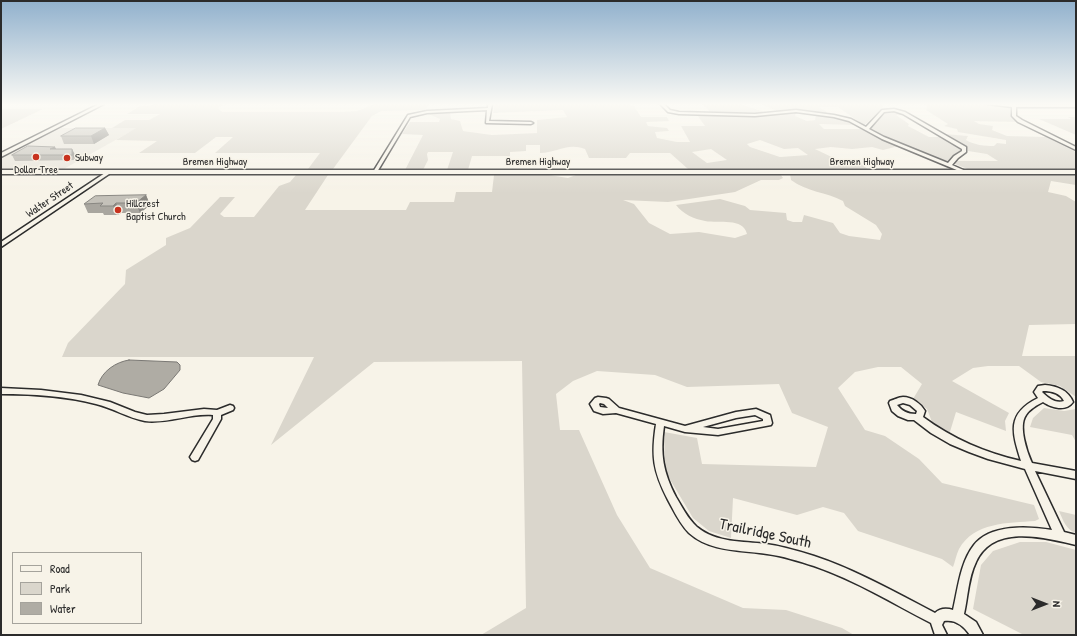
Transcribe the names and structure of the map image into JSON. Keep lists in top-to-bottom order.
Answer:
{
  "streets": {
    "main road": ["Bremen Highway"],
    "street": ["Walter Street", "Trailridge South"]
  },
  "crossings": [
    ["Bremen Highway", "Walter Street"]
  ],
  "places": ["Dollar Tree", "Subway", "Hillcrest Baptist Church"],
  "legend": ["Road", "Park", "Water"],
  "north": "right"
}
